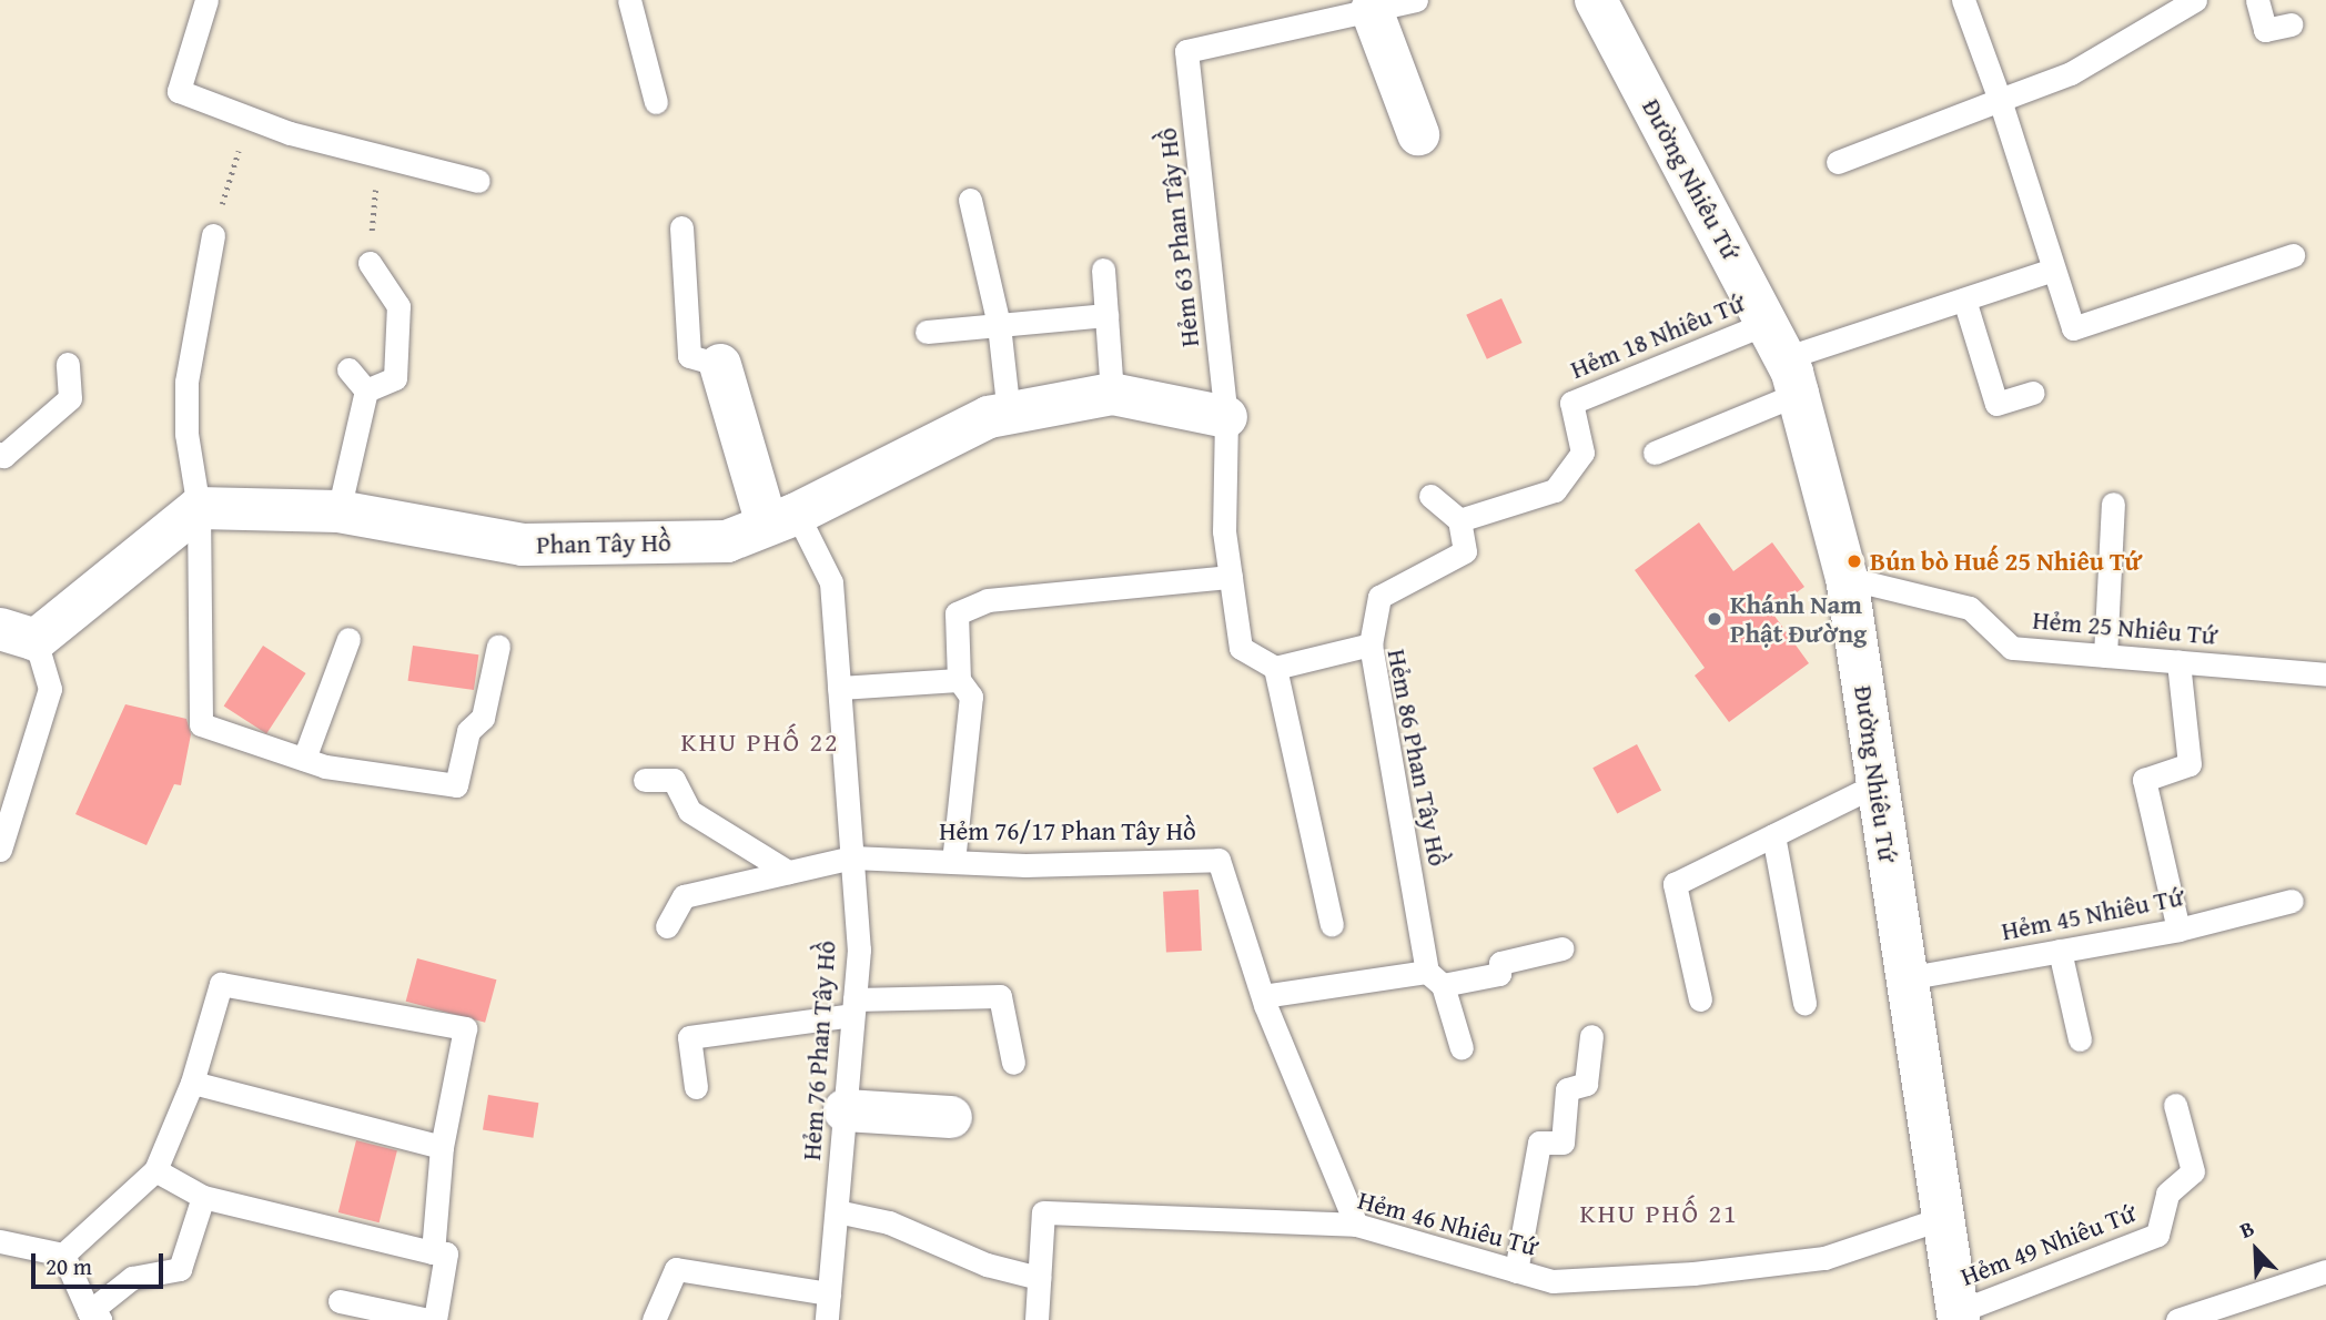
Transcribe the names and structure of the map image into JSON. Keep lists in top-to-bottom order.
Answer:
{
  "streets": {
    "street": ["Đường Nhiêu Tứ", "Phan Tây Hồ"],
    "lane": [
      "Hẻm 63 Phan Tây Hồ",
      "Hẻm 18 Nhiêu Tứ",
      "Hẻm 25 Nhiêu Tứ",
      "Hẻm 86 Phan Tây Hồ",
      "Hẻm 76/17 Phan Tây Hồ",
      "Hẻm 45 Nhiêu Tứ",
      "Hẻm 76 Phan Tây Hồ",
      "Hẻm 46 Nhiêu Tứ",
      "Hẻm 49 Nhiêu Tứ"
    ]
  },
  "crossings": [
    ["Đường Nhiêu Tứ", "Hẻm 18 Nhiêu Tứ"],
    ["Đường Nhiêu Tứ", "Hẻm 25 Nhiêu Tứ"],
    ["Đường Nhiêu Tứ", "Hẻm 45 Nhiêu Tứ"],
    ["Đường Nhiêu Tứ", "Hẻm 46 Nhiêu Tứ"],
    ["Đường Nhiêu Tứ", "Hẻm 49 Nhiêu Tứ"],
    ["Hẻm 63 Phan Tây Hồ", "Phan Tây Hồ"],
    ["Phan Tây Hồ", "Hẻm 76 Phan Tây Hồ"],
    ["Hẻm 76/17 Phan Tây Hồ", "Hẻm 76 Phan Tây Hồ"],
    ["Hẻm 76/17 Phan Tây Hồ", "Hẻm 46 Nhiêu Tứ"]
  ],
  "districts": ["KHU PHỐ 22", "KHU PHỐ 21"],
  "places": ["Bún bò Huế 25 Nhiêu Tứ", "Khánh Nam Phật Đường"],
  "scale_bar": "20 m",
  "north": "top left"
}
